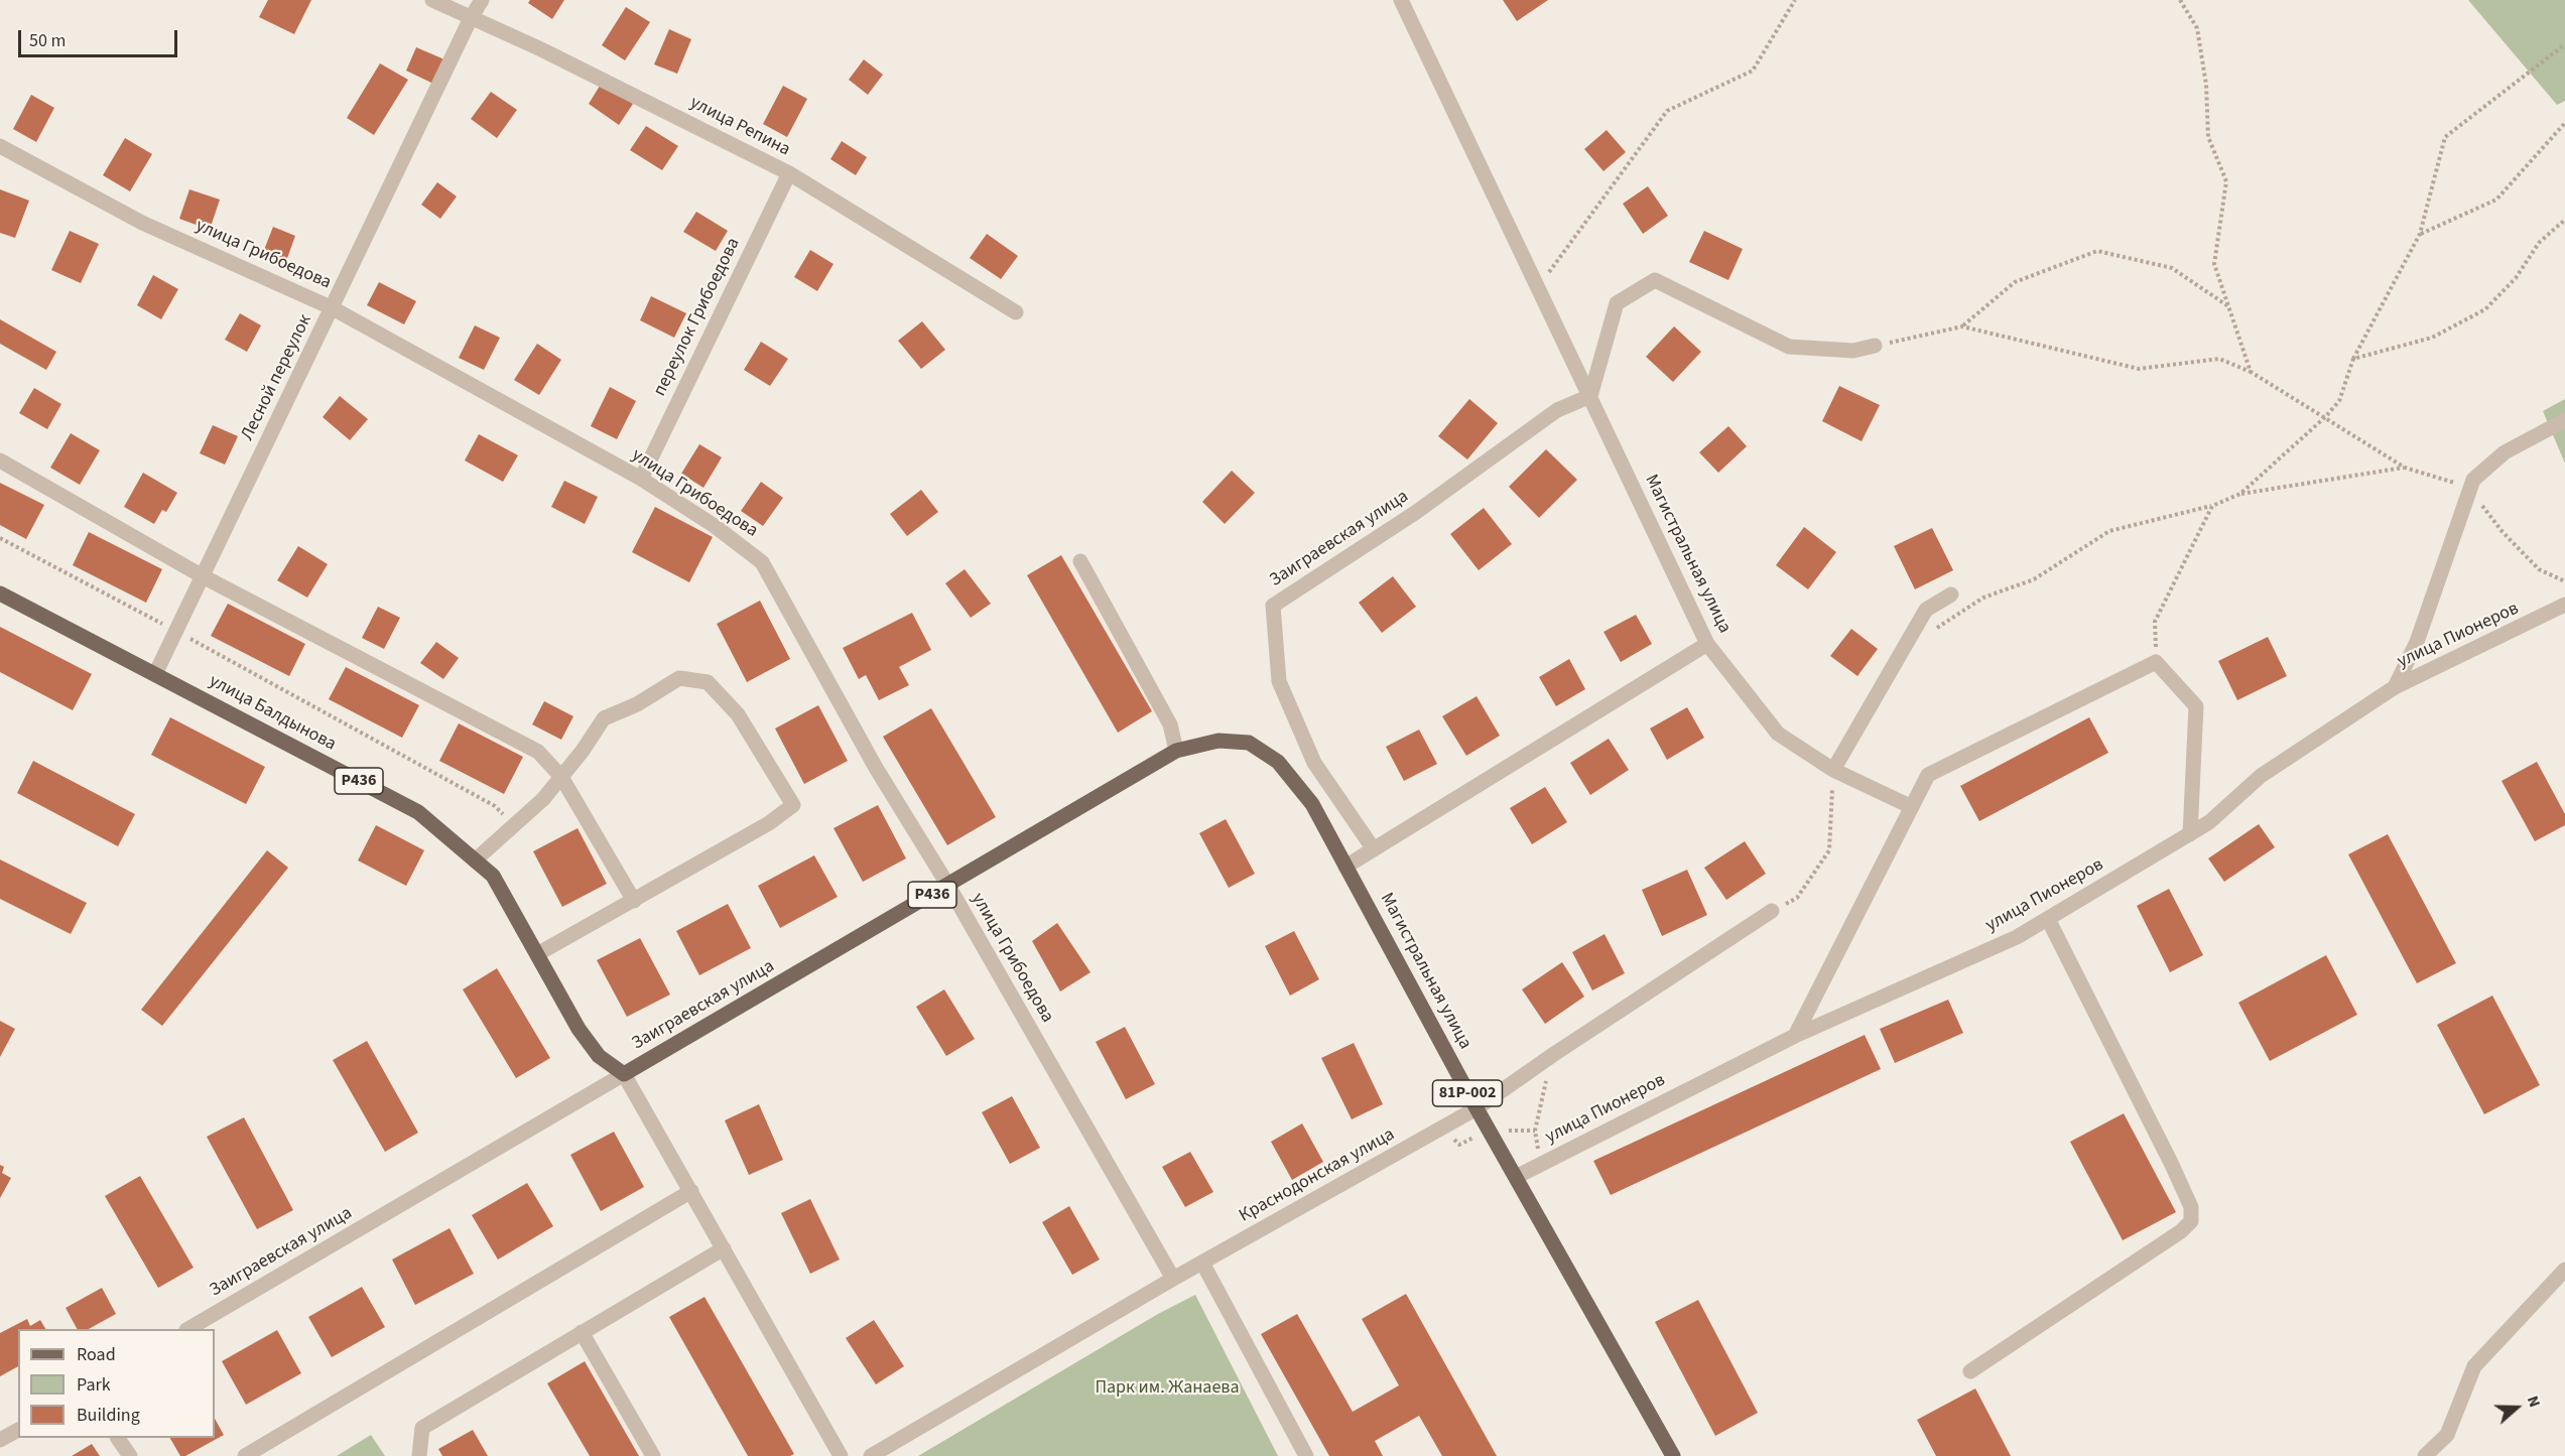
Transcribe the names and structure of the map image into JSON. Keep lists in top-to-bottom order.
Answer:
{
  "streets": {
    "main road": [
      "Заиграевская улица",
      "Магистральная улица",
      "улица Балдынова",
      "P436",
      "81Р-002"
    ],
    "street": [
      "улица Репина",
      "улица Грибоедова",
      "переулок Грибоедова",
      "Лесной переулок",
      "улица Пионеров",
      "Краснодонская улица"
    ]
  },
  "crossings": [
    ["улица Репина", "переулок Грибоедова"],
    ["улица Репина", "Лесной переулок"],
    ["улица Грибоедова", "переулок Грибоедова"],
    ["улица Грибоедова", "Лесной переулок"],
    ["улица Грибоедова", "Заиграевская улица"],
    ["улица Грибоедова", "Краснодонская улица"],
    ["Лесной переулок", "улица Балдынова"],
    ["Заиграевская улица", "Магистральная улица"],
    ["Заиграевская улица", "улица Балдынова"],
    ["Магистральная улица", "улица Пионеров"],
    ["Магистральная улица", "Краснодонская улица"]
  ],
  "parks": ["Парк им. Жанаева"],
  "legend": ["Road", "Park", "Building"],
  "scale_bar": "50 m",
  "north": "right"
}
